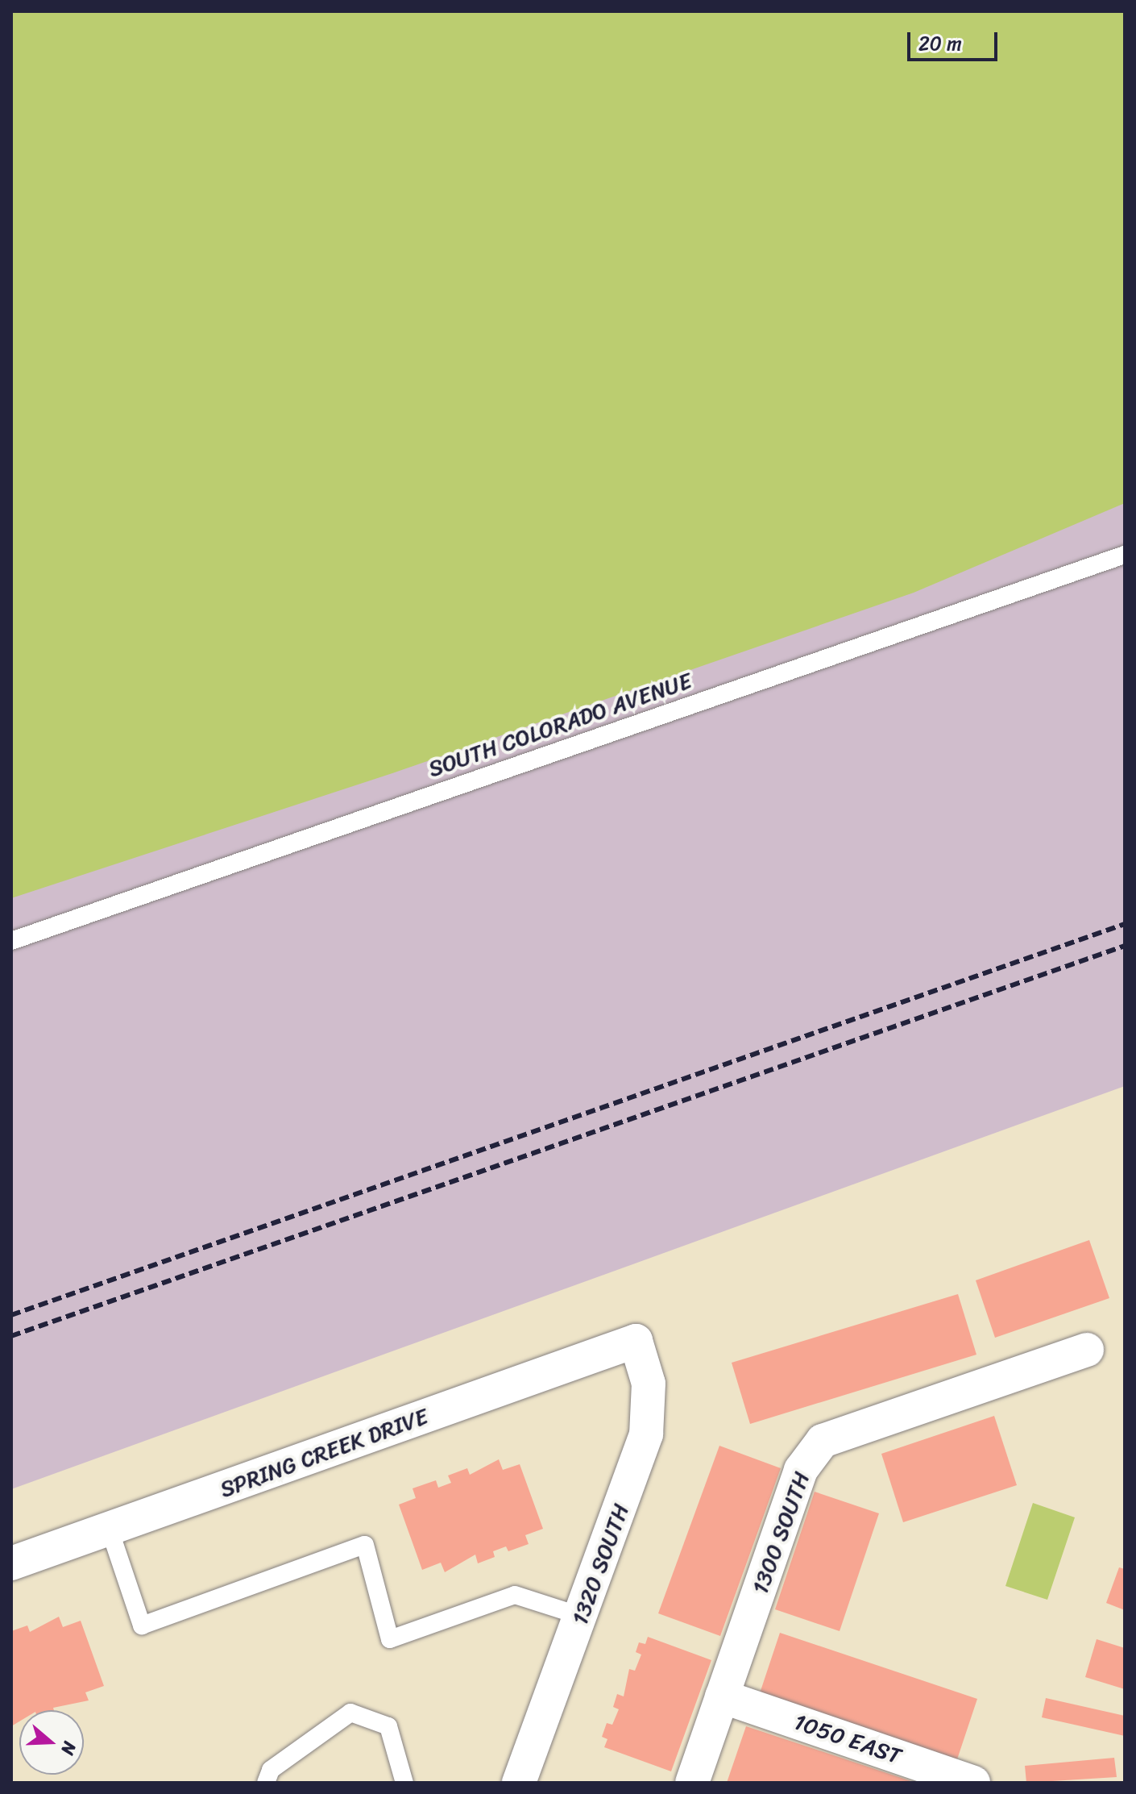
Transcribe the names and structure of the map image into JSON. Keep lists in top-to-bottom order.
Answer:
{
  "streets": {
    "street": [
      "SPRING CREEK DRIVE",
      "1300 SOUTH",
      "1320 SOUTH",
      "1050 EAST"
    ],
    "lane": ["SOUTH COLORADO AVENUE"]
  },
  "crossings": [
    ["SPRING CREEK DRIVE", "1320 SOUTH"],
    ["1300 SOUTH", "1050 EAST"]
  ],
  "scale_bar": "20 m",
  "north": "right"
}
